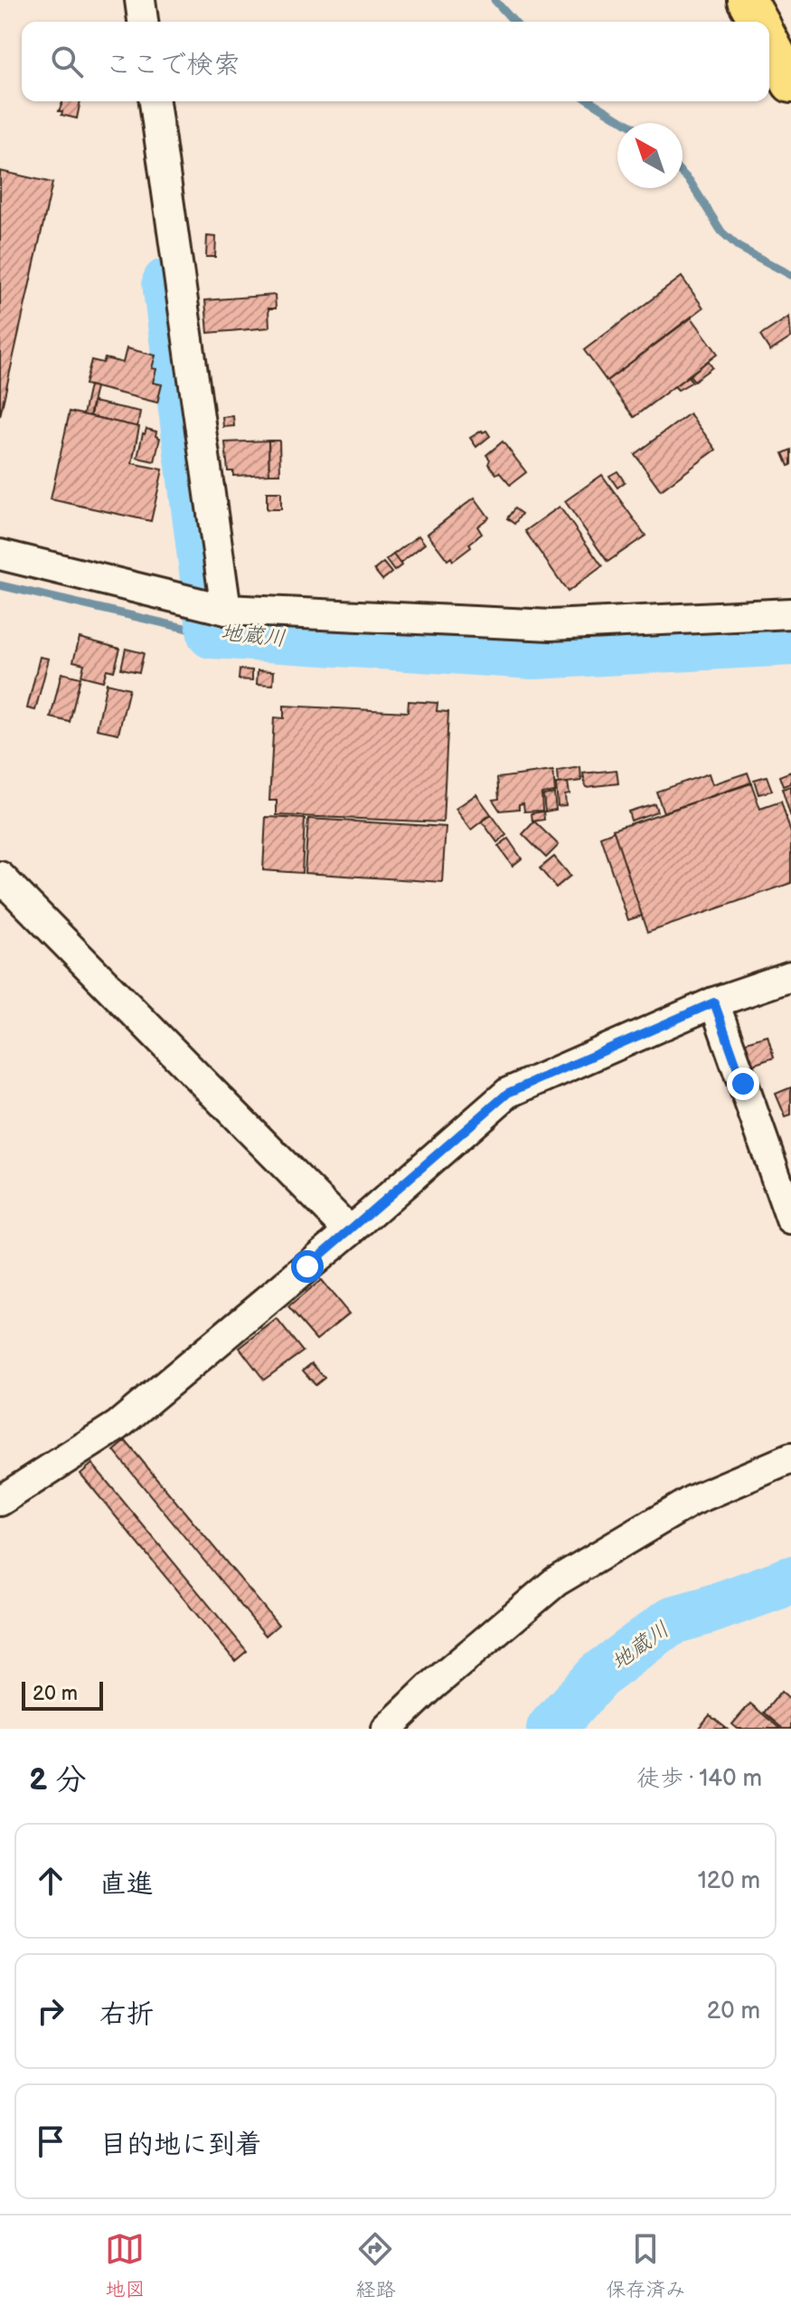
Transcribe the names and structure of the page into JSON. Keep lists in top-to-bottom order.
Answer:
{
  "water": ["地蔵川"],
  "scale_bar": "20 m",
  "north": "top left",
  "page": {
    "search": "ここで検索",
    "scale": "20 m",
    "heading": ["2 分", "徒歩 · 140 m"],
    "list": [
      ["直進", "120 m"],
      ["右折", "20 m"],
      "目的地に到着"
    ],
    "nav": ["地図", "経路", "保存済み"]
  }
}
